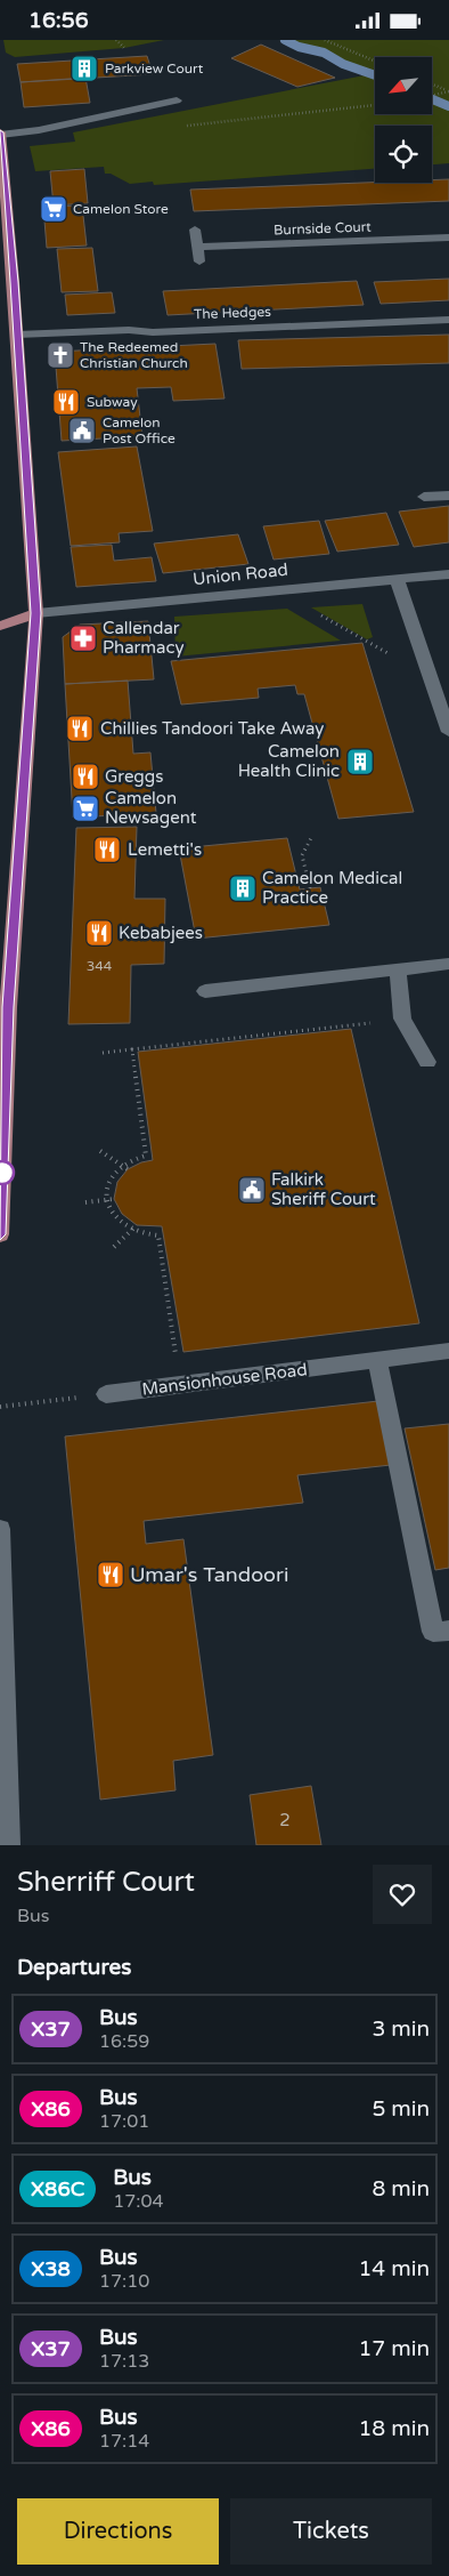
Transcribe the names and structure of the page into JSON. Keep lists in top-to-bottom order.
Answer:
{
  "streets": {
    "street": [
      "Burnside Court",
      "The Hedges",
      "Union Road",
      "Mansionhouse Road"
    ]
  },
  "places": {
    "building": ["Parkview Court", "Camelon Health Clinic", "Camelon Medical Practice"],
    "supermarket": ["Camelon Store", "Camelon Newsagent"],
    "church": ["The Redeemed Christian Church"],
    "restaurant": [
      "Subway",
      "Chillies Tandoori Take Away",
      "Greggs",
      "Lemetti's",
      "Kebabjees",
      "Umar's Tandoori"
    ],
    "public building": ["Camelon Post Office", "Falkirk Sheriff Court"],
    "pharmacy": ["Callendar Pharmacy"]
  },
  "lines": ["bus line X37"],
  "house_numbers": ["344", "2"],
  "north": "bottom left",
  "page": {
    "status": "16:56",
    "heading": [
      ["Sherriff Court", "Bus"],
      "Departures"
    ],
    "list": [
      {
        "mark": "X37",
        "name": "Bus",
        "note": "16:59",
        "value": "3 min"
      },
      {
        "mark": "X86",
        "name": "Bus",
        "note": "17:01",
        "value": "5 min"
      },
      {
        "mark": "X86C",
        "name": "Bus",
        "note": "17:04",
        "value": "8 min"
      },
      {
        "mark": "X38",
        "name": "Bus",
        "note": "17:10",
        "value": "14 min"
      },
      {
        "mark": "X37",
        "name": "Bus",
        "note": "17:13",
        "value": "17 min"
      },
      {
        "mark": "X86",
        "name": "Bus",
        "note": "17:14",
        "value": "18 min"
      }
    ],
    "buttons": ["Directions", "Tickets"]
  }
}
